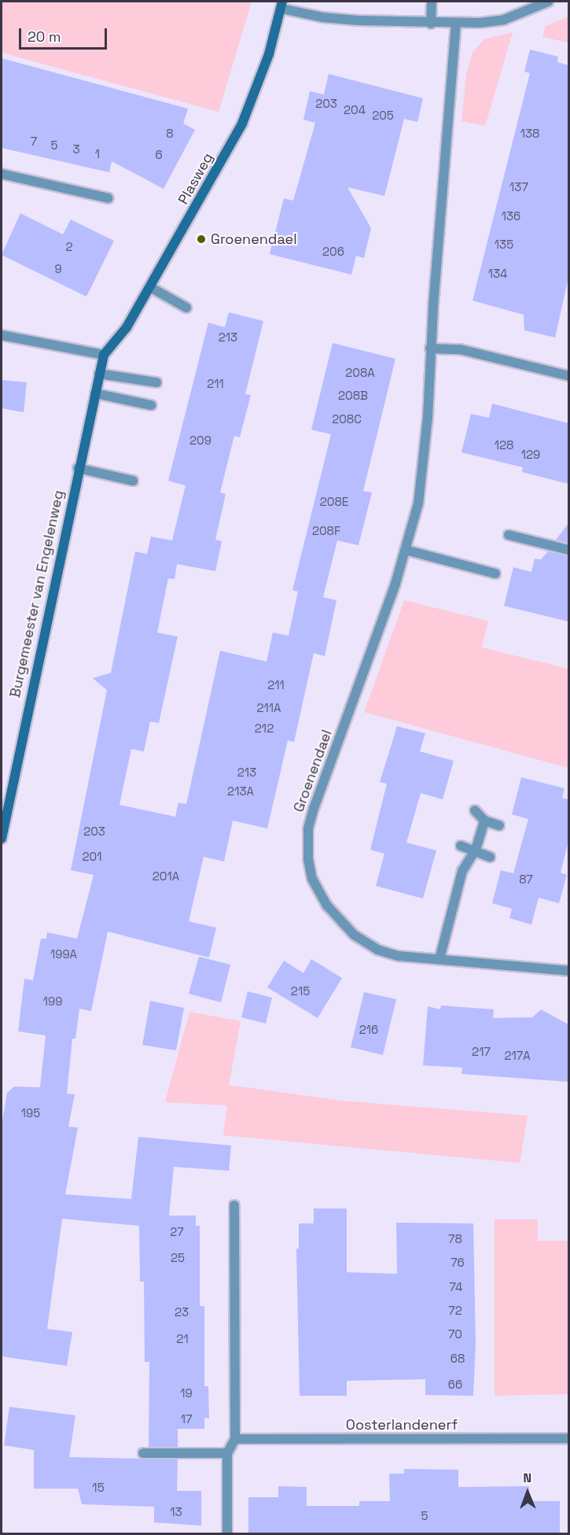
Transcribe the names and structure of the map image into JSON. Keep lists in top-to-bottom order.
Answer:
{
  "streets": {
    "street": [
      "Plasweg",
      "Burgemeester van Engelenweg",
      "Groenendael",
      "Oosterlandenerf"
    ]
  },
  "crossings": [
    ["Plasweg", "Burgemeester van Engelenweg"]
  ],
  "places": ["Groenendael"],
  "house_numbers": [
    "203",
    "204",
    "205",
    "8",
    "138",
    "7",
    "5",
    "3",
    "1",
    "6",
    "137",
    "136",
    "135",
    "2",
    "206",
    "9",
    "134",
    "213",
    "208A",
    "211",
    "208B",
    "208C",
    "209",
    "128",
    "129",
    "208E",
    "208F",
    "211",
    "211A",
    "212",
    "213",
    "213A",
    "203",
    "201",
    "201A",
    "87",
    "199A",
    "215",
    "199",
    "216",
    "217",
    "217A",
    "195",
    "27",
    "78",
    "25",
    "76",
    "74",
    "72",
    "23",
    "70",
    "21",
    "68",
    "66",
    "19",
    "17",
    "15",
    "13",
    "5"
  ],
  "scale_bar": "20 m",
  "north": "top"
}
